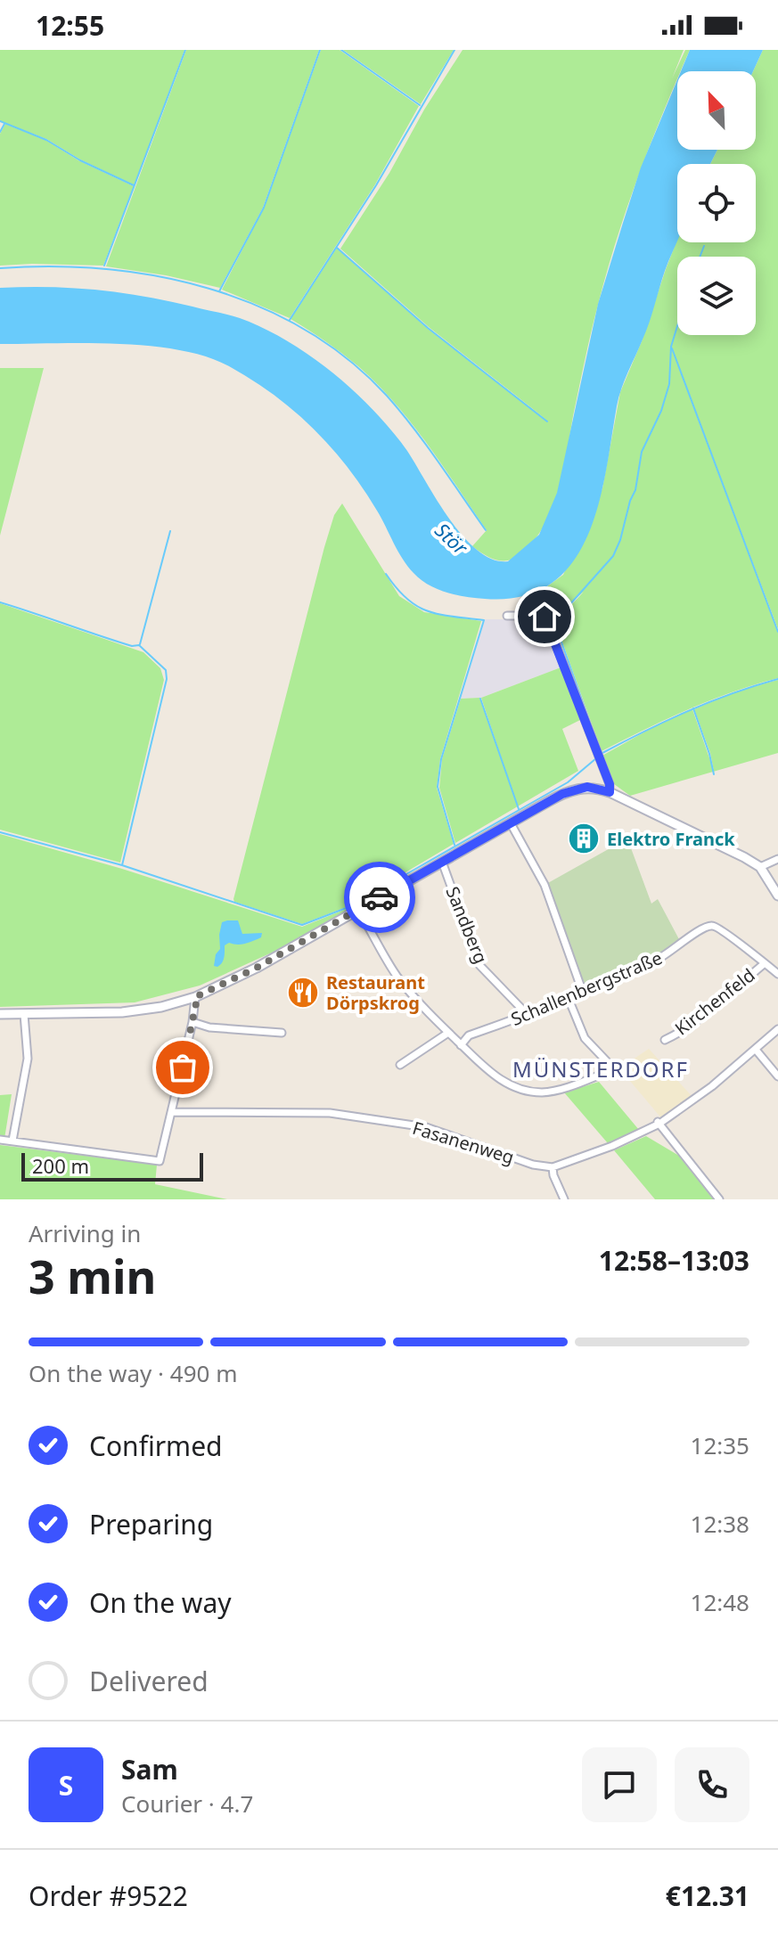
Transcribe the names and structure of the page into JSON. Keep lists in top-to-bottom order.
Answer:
{
  "streets": {
    "street": [
      "Sandberg",
      "Schallenbergstraße",
      "Kirchenfeld",
      "Fasanenweg"
    ]
  },
  "crossings": [
    ["Sandberg", "Schallenbergstraße"],
    ["Schallenbergstraße", "Kirchenfeld"]
  ],
  "districts": ["MÜNSTERDORF"],
  "water": ["Stör"],
  "places": {
    "building": ["Elektro Franck"],
    "restaurant": ["Restaurant Dörpskrog"]
  },
  "scale_bar": "200 m",
  "north": "top left",
  "page": {
    "status": "12:55",
    "scale": "200 m",
    "heading": ["3 min", "Arriving in", "12:58–13:03"],
    "panel": [
      "Sam",
      "Courier · 4.7",
      "Order #9522",
      "€12.31"
    ],
    "bar": "On the way · 490 m",
    "list": [
      ["Confirmed", "12:35"],
      ["Preparing", "12:38"],
      ["On the way", "12:48"],
      "Delivered"
    ],
    "round": "S"
  }
}
